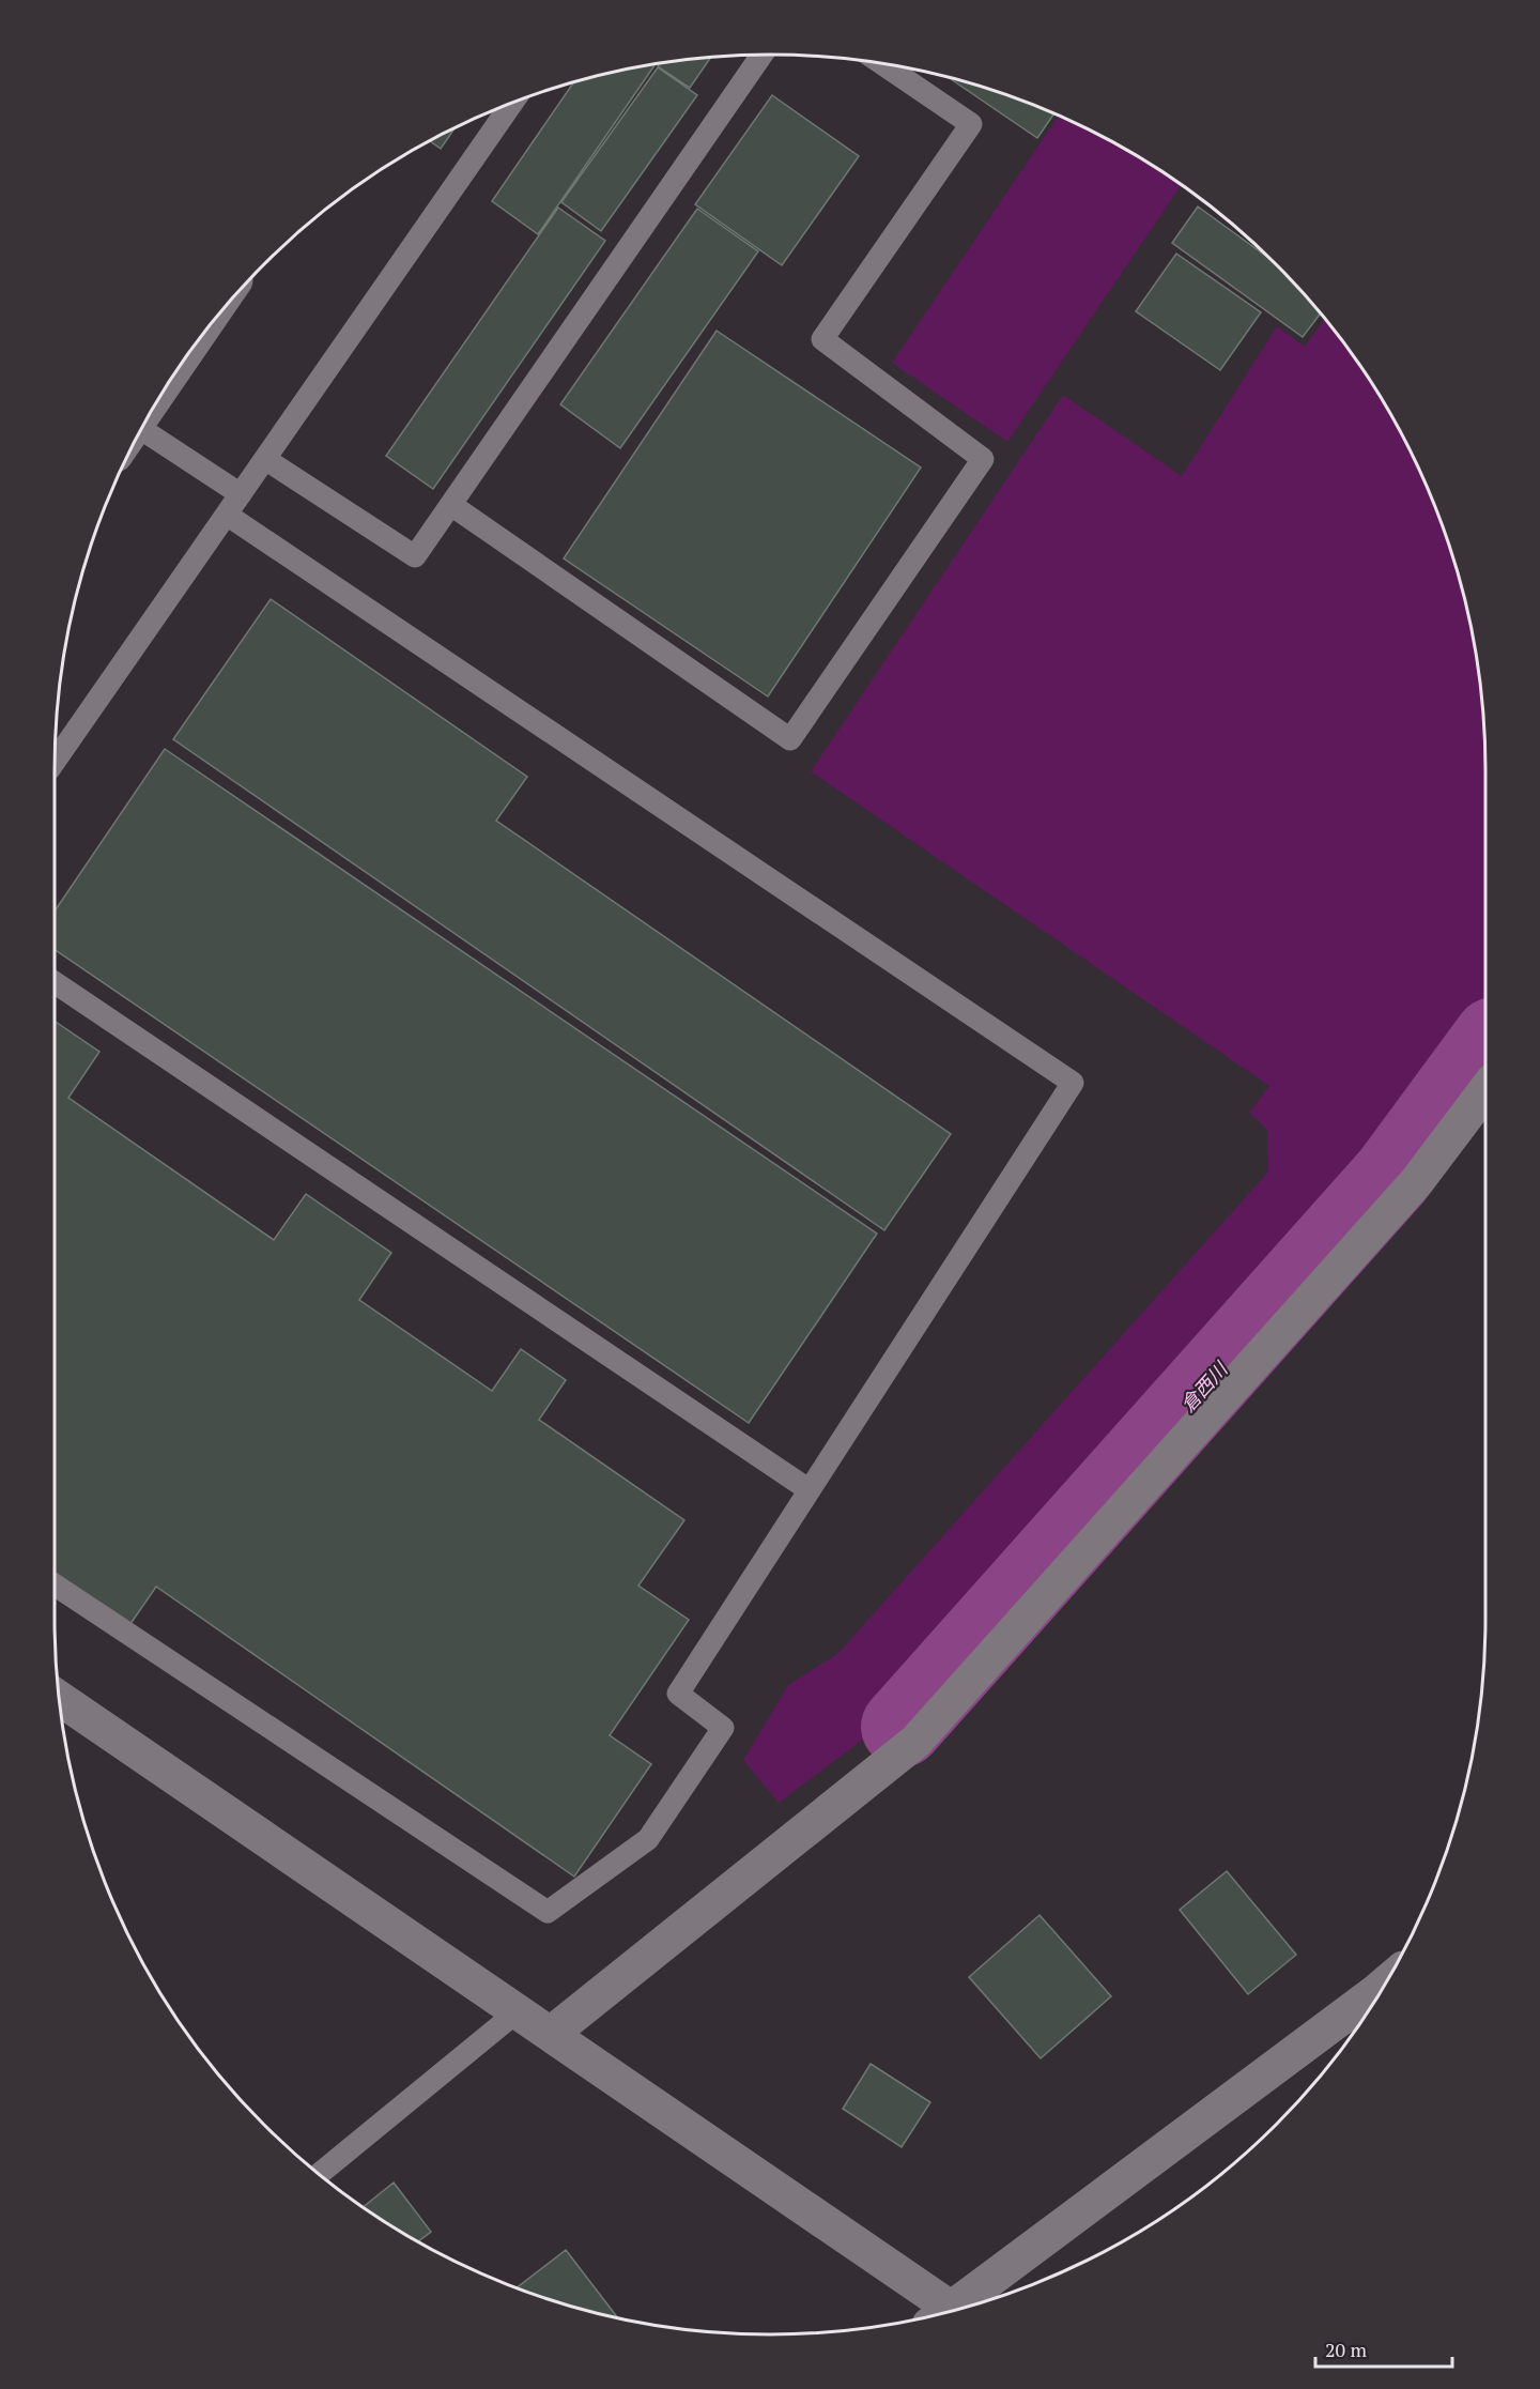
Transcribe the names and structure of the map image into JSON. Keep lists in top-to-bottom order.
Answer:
{
  "water": ["倉西川"],
  "scale_bar": "20 m"
}
